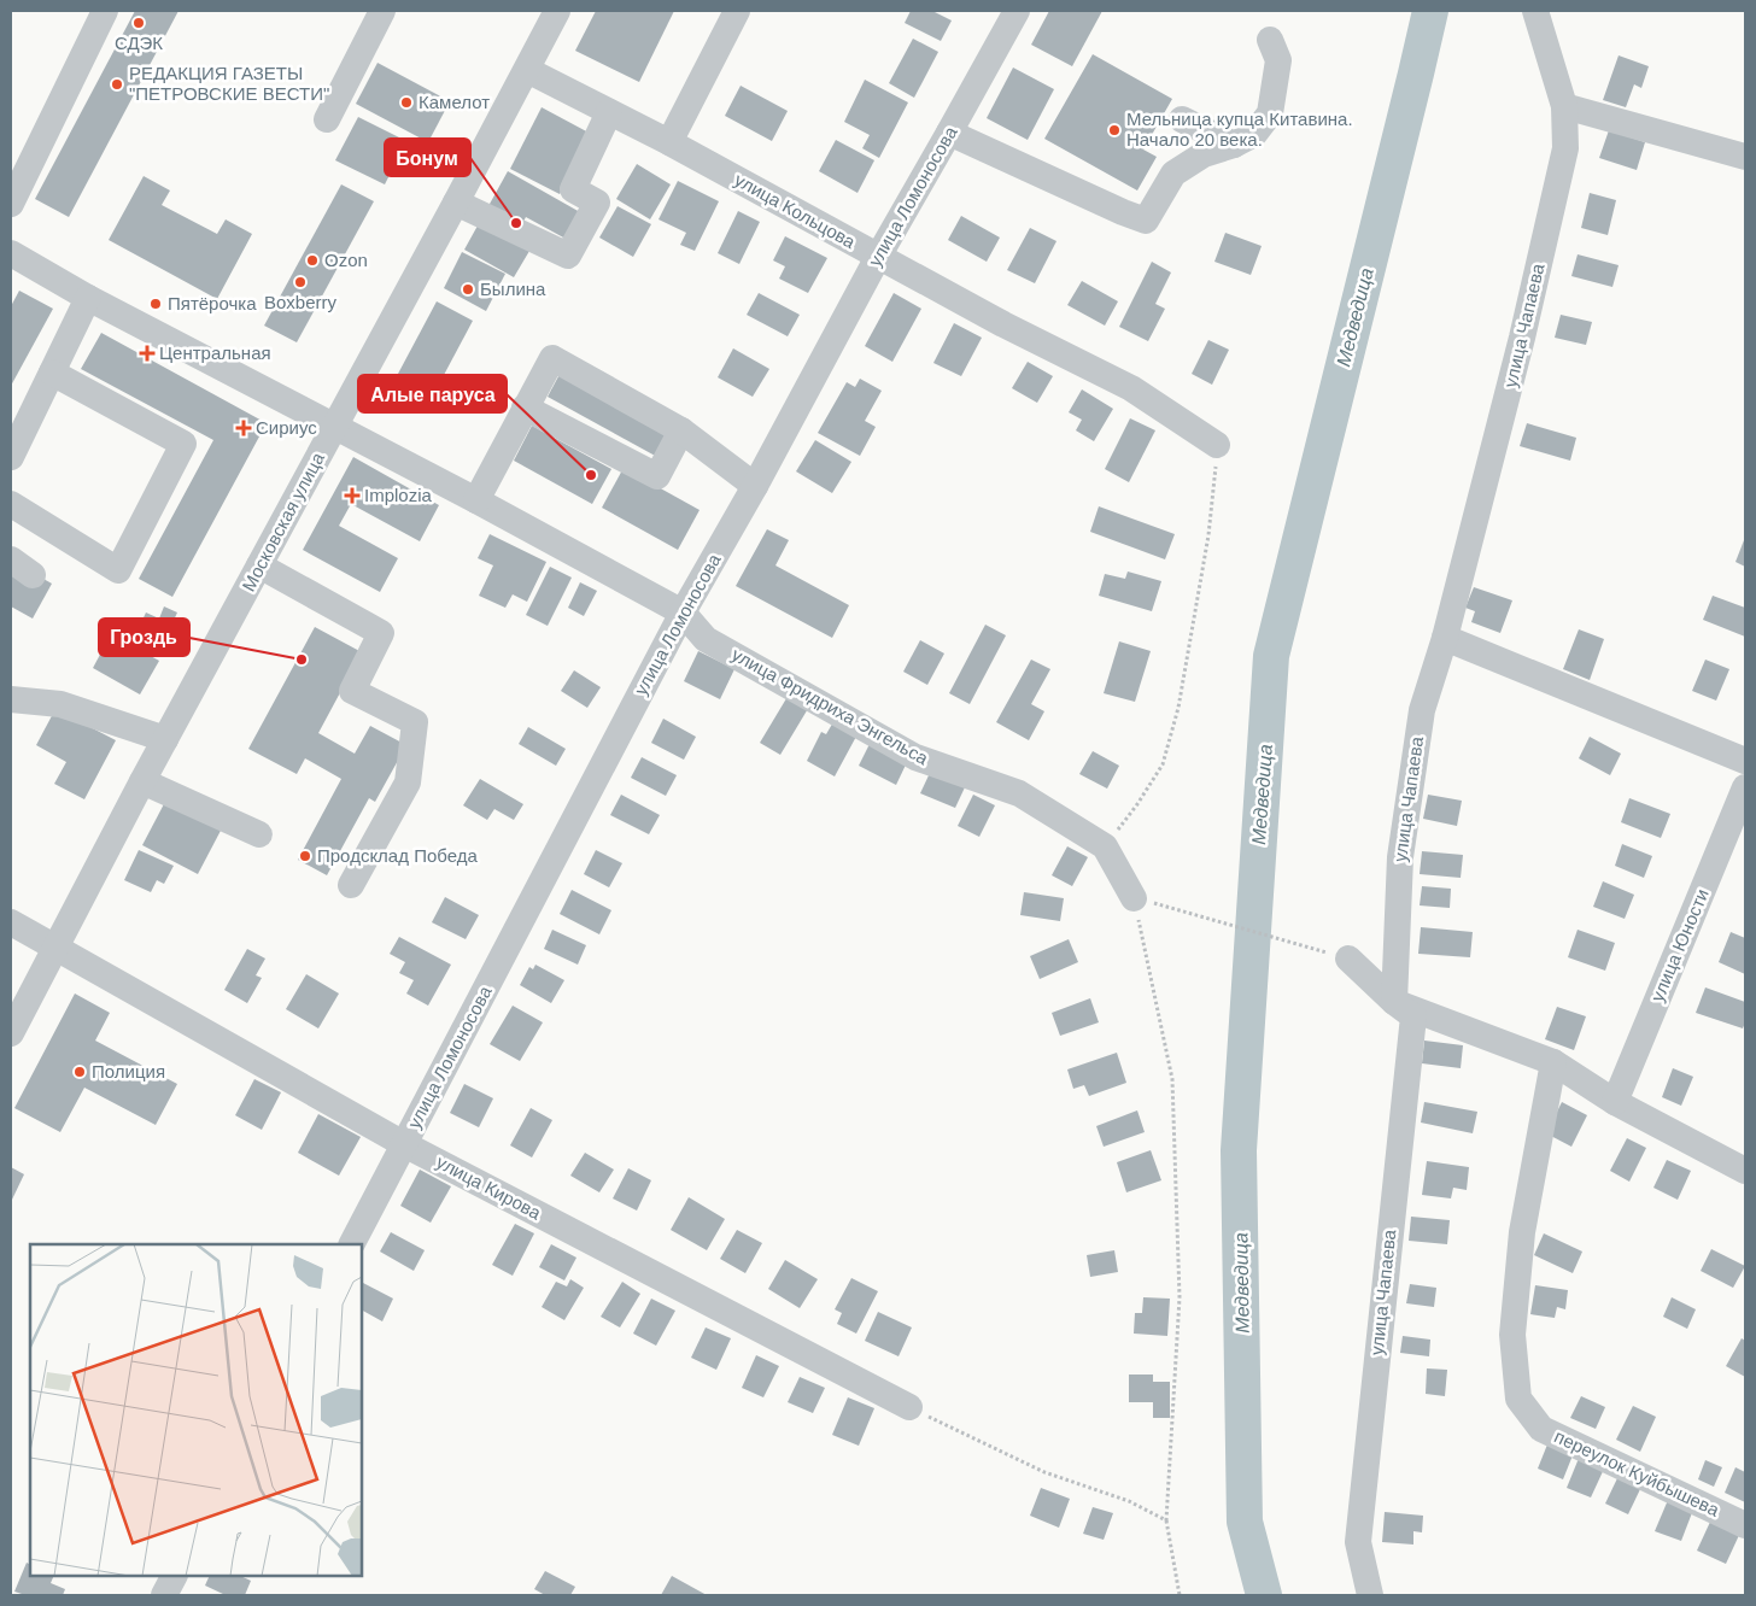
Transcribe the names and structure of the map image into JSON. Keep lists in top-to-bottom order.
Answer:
{
  "streets": {
    "street": [
      "улица Ломоносова",
      "улица Кольцова",
      "улица Чапаева",
      "Московская улица",
      "улица Фридриха Энгельса",
      "улица Юности",
      "улица Кирова",
      "переулок Куйбышева"
    ]
  },
  "crossings": [
    ["улица Ломоносова", "улица Кольцова"],
    ["улица Ломоносова", "улица Фридриха Энгельса"],
    ["улица Ломоносова", "улица Кирова"],
    ["улица Кольцова", "Московская улица"],
    ["Московская улица", "улица Фридриха Энгельса"],
    ["Московская улица", "улица Кирова"]
  ],
  "water": ["Медведица"],
  "places": {
    "other": [
      "СДЭК",
      "РЕДАКЦИЯ ГАЗЕТЫ \"ПЕТРОВСКИЕ ВЕСТИ\"",
      "Камелот",
      "Мельница купца Китавина. Начало 20 века.",
      "Бонум",
      "Ozon",
      "Boxberry",
      "Былина",
      "Пятёрочка",
      "Алые паруса",
      "Гроздь",
      "Продсклад Победа",
      "Полиция"
    ],
    "health": ["Центральная", "Сириус", "Implozia"]
  }
}
